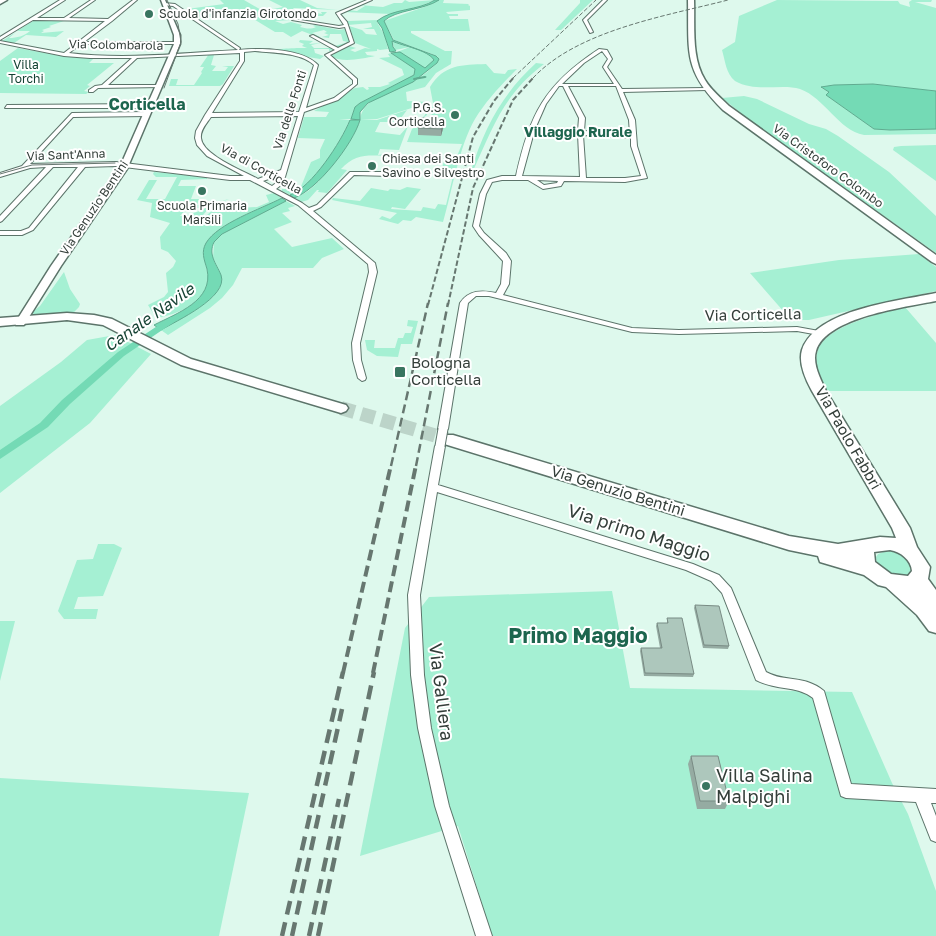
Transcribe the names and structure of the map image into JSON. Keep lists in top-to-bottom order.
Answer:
{
  "streets": {
    "main road": [
      "Via Cristoforo Colombo",
      "Via Genuzio Bentini",
      "Via Corticella",
      "Via Paolo Fabbri"
    ],
    "street": [
      "Via Colombarola",
      "Via delle Fonti",
      "Via Sant'Anna",
      "Via di Corticella",
      "Via primo Maggio",
      "Via Galliera"
    ]
  },
  "crossings": [
    ["Via Colombarola", "Via delle Fonti"],
    ["Via Colombarola", "Via di Corticella"],
    ["Via Colombarola", "Via Genuzio Bentini"],
    ["Via delle Fonti", "Via Sant'Anna"],
    ["Via delle Fonti", "Via di Corticella"],
    ["Via Sant'Anna", "Via di Corticella"],
    ["Via Sant'Anna", "Via Genuzio Bentini"],
    ["Via Genuzio Bentini", "Via Paolo Fabbri"],
    ["Via Genuzio Bentini", "Via Galliera"],
    ["Via Corticella", "Via Paolo Fabbri"],
    ["Via Corticella", "Via Galliera"],
    ["Via primo Maggio", "Via Galliera"]
  ],
  "districts": ["Corticella", "Villaggio Rurale", "Primo Maggio"],
  "water": ["Canale Navile"],
  "parks": ["Villa Torchi"],
  "places": {
    "other": [
      "Scuola d'infanzia Girotondo",
      "P.G.S. Corticella",
      "Chiesa dei Santi Savino e Silvestro",
      "Scuola Primaria Marsili",
      "Villa Salina Malpighi"
    ],
    "transit": ["Bologna Corticella"]
  }
}
